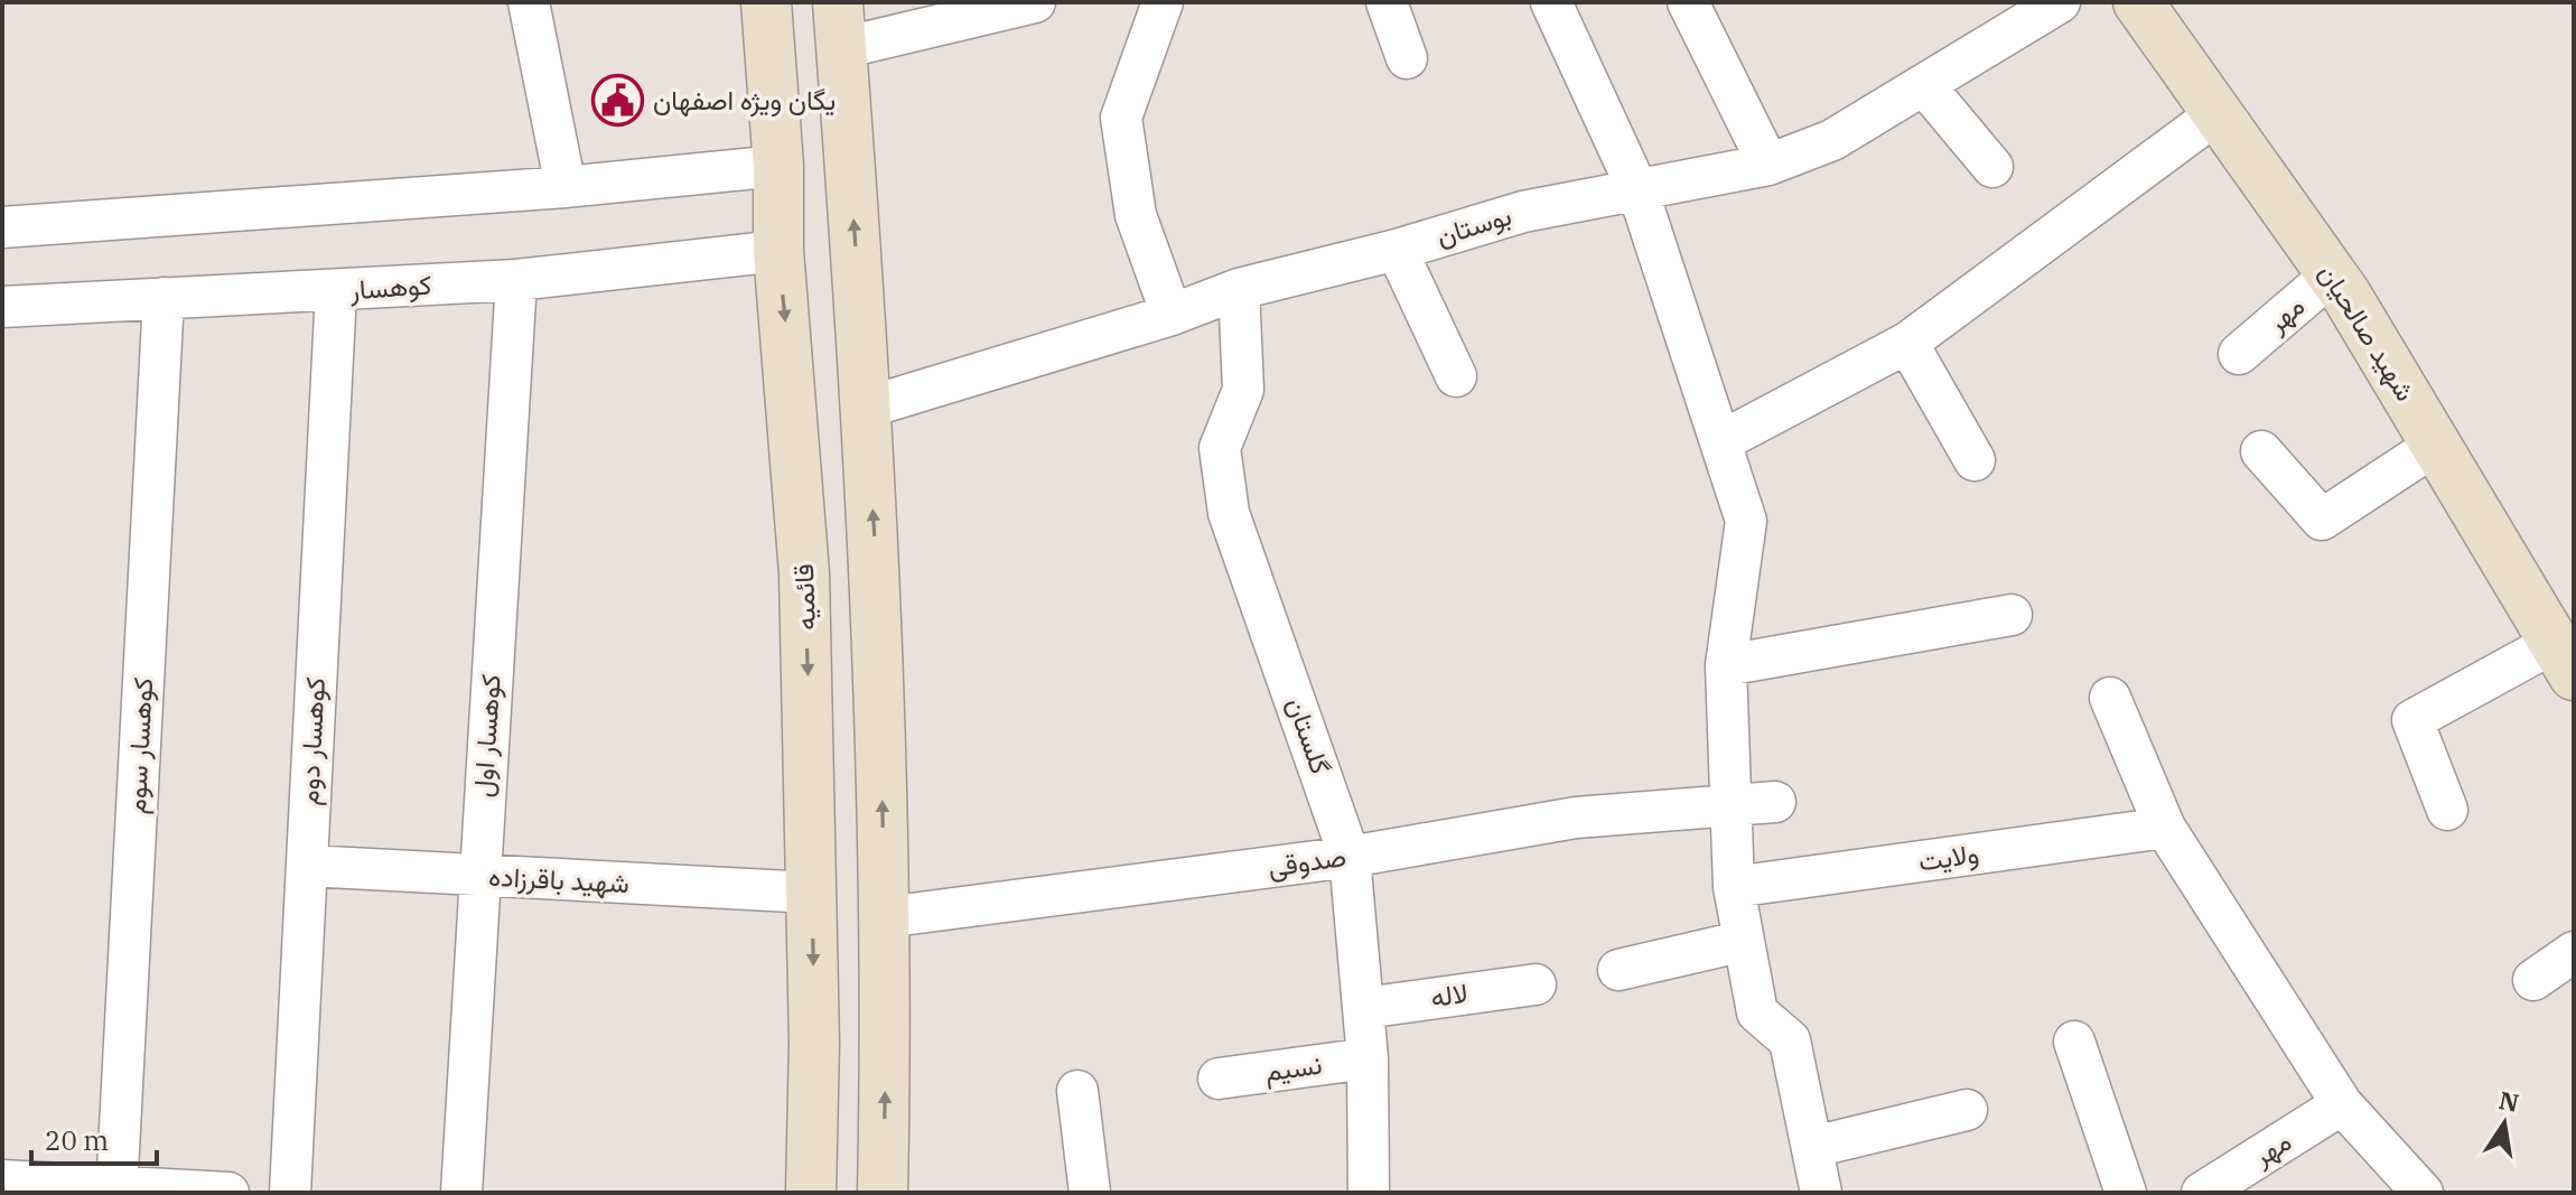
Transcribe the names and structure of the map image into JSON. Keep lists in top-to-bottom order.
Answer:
{
  "streets": {
    "main road": ["شهید صالحیان", "قائمیه"],
    "street": [
      "بوستان",
      "کوهسار",
      "مهر",
      "کوهسار اول",
      "گلستان",
      "کوهسار دوم",
      "کوهسار سوم",
      "ولایت",
      "صدوقی",
      "شهید باقرزاده",
      "لاله",
      "نسیم"
    ]
  },
  "crossings": [
    ["بوستان", "گلستان"],
    ["کوهسار", "قائمیه"],
    ["کوهسار", "کوهسار اول"],
    ["کوهسار", "کوهسار دوم"],
    ["کوهسار", "کوهسار سوم"],
    ["مهر", "شهید صالحیان"],
    ["قائمیه", "شهید باقرزاده"],
    ["کوهسار اول", "شهید باقرزاده"],
    ["گلستان", "صدوقی"],
    ["گلستان", "لاله"],
    ["گلستان", "نسیم"],
    ["کوهسار دوم", "شهید باقرزاده"]
  ],
  "places": {
    "public building": ["یگان ویژه اصفهان"]
  },
  "scale_bar": "20 m",
  "north": "top"
}
